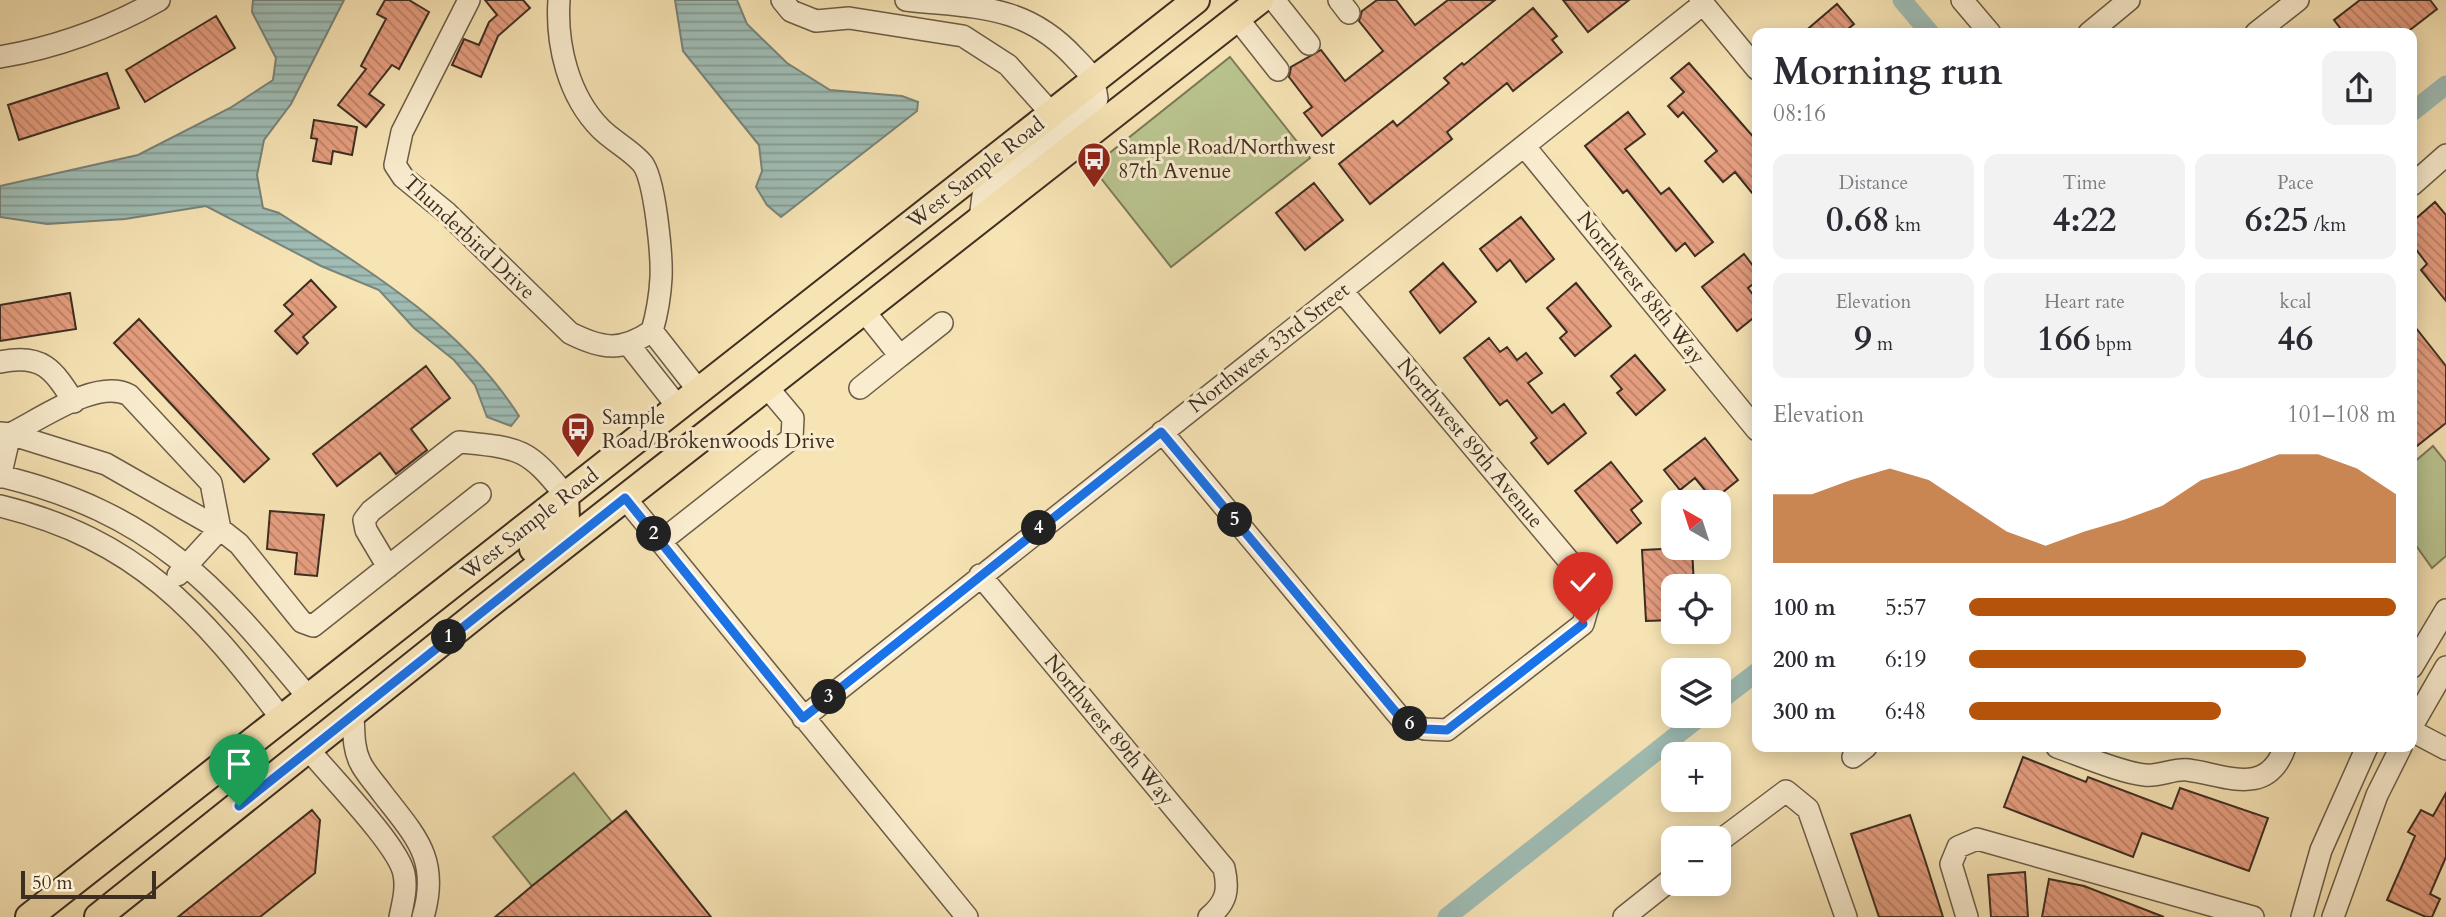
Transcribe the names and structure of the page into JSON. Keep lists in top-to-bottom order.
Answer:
{
  "streets": {
    "main road": ["West Sample Road"],
    "street": [
      "Thunderbird Drive",
      "Northwest 88th Way",
      "Northwest 33rd Street",
      "Northwest 89th Avenue",
      "Northwest 89th Way"
    ]
  },
  "crossings": [
    ["Northwest 88th Way", "Northwest 33rd Street"],
    ["Northwest 33rd Street", "Northwest 89th Avenue"],
    ["Northwest 33rd Street", "Northwest 89th Way"]
  ],
  "places": {
    "bus stop": ["Sample Road/Northwest 87th Avenue", "Sample Road/Brokenwoods Drive"]
  },
  "scale_bar": "50 m",
  "north": "top left",
  "page": {
    "heading": ["Morning run", "08:16"],
    "stats": [
      ["Distance", "0.68 km"],
      ["Time", "4:22"],
      ["Pace", "6:25 /km"],
      ["Elevation", "9 m"],
      ["Heart rate", "166 bpm"],
      ["kcal", "46"]
    ],
    "chart": ["Elevation", "101–108 m"],
    "map_buttons": ["+", "−"],
    "pins": [
      "5",
      "4",
      "2",
      "1",
      "3",
      "6"
    ],
    "list": [
      {
        "name": "100 m",
        "note": "5:57"
      },
      {
        "name": "200 m",
        "note": "6:19"
      },
      {
        "name": "300 m",
        "note": "6:48"
      }
    ],
    "scale": "50 m"
  }
}
